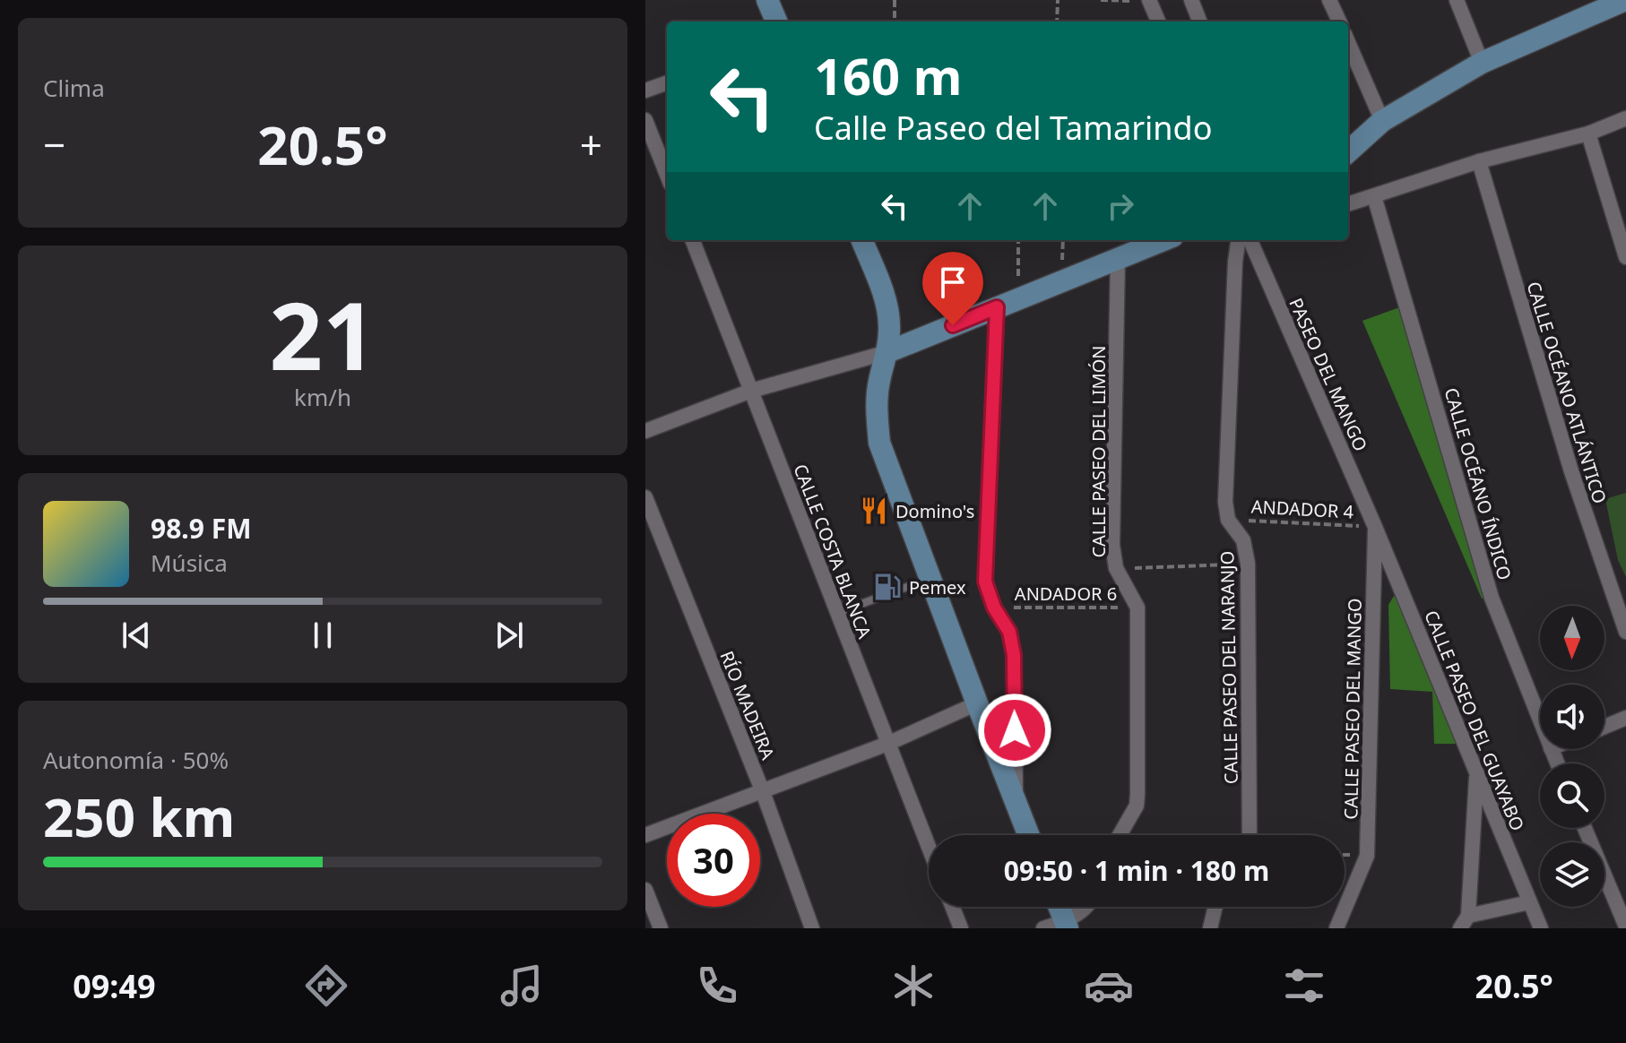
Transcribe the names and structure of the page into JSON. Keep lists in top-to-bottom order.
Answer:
{
  "streets": {
    "street": [
      "PASEO DEL MANGO",
      "CALLE OCÉANO ATLÁNTICO",
      "CALLE PASEO DEL LIMÓN",
      "CALLE OCÉANO ÍNDICO",
      "CALLE COSTA BLANCA",
      "CALLE PASEO DEL NARANJO",
      "RÍO MADEIRA",
      "CALLE PASEO DEL MANGO",
      "CALLE PASEO DEL GUAYABO"
    ],
    "path": ["ANDADOR 4", "ANDADOR 6"]
  },
  "crossings": [
    ["PASEO DEL MANGO", "ANDADOR 4"],
    ["PASEO DEL MANGO", "CALLE PASEO DEL MANGO"],
    ["PASEO DEL MANGO", "CALLE PASEO DEL GUAYABO"],
    ["CALLE PASEO DEL LIMÓN", "ANDADOR 6"],
    ["ANDADOR 4", "CALLE PASEO DEL NARANJO"],
    ["ANDADOR 4", "CALLE PASEO DEL MANGO"],
    ["ANDADOR 4", "CALLE PASEO DEL GUAYABO"],
    ["CALLE PASEO DEL MANGO", "CALLE PASEO DEL GUAYABO"]
  ],
  "places": {
    "restaurant": ["Domino's"],
    "fuel station": ["Pemex"]
  },
  "north": "bottom",
  "page": {
    "tile": [
      "Clima",
      ["21", "km/h"],
      ["Autonomía · 50%", "250 km"]
    ],
    "turn": ["160 m", "Calle Paseo del Tamarindo"],
    "heat": ["−", "20.5°", "+"],
    "song": ["98.9 FM", "Música"],
    "limit": "30",
    "trip": "09:50 · 1 min · 180 m",
    "tabs": ["09:49", "20.5°"]
  }
}
